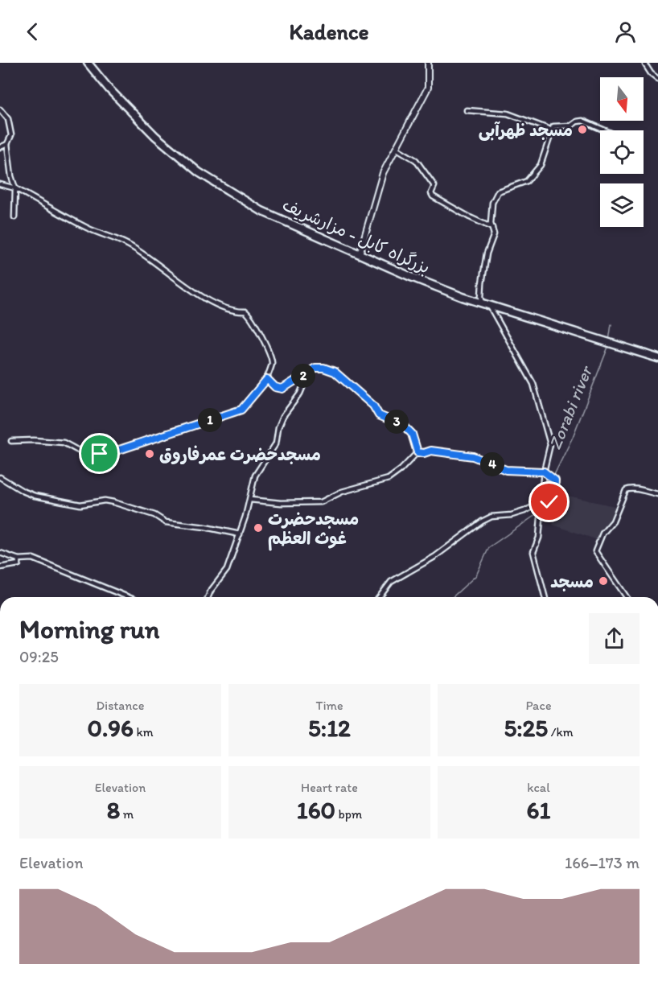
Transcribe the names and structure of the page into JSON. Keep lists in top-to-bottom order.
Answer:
{
  "streets": {
    "highway": ["بزرگراه کابل - مزارشریف"]
  },
  "water": ["Zorabi river"],
  "places": [
    "مسجد ظهرآبی",
    "مسجدحضرت عمرفاروق",
    "مسجدحضرت غوث العظم",
    "مسجد"
  ],
  "north": "bottom",
  "page": {
    "header": "Kadence",
    "pins": [
      "2",
      "1",
      "3",
      "4"
    ],
    "heading": ["Morning run", "09:25"],
    "stats": [
      ["Distance", "0.96 km"],
      ["Time", "5:12"],
      ["Pace", "5:25 /km"],
      ["Elevation", "8 m"],
      ["Heart rate", "160 bpm"],
      ["kcal", "61"]
    ],
    "chart": ["Elevation", "166–173 m"]
  }
}
